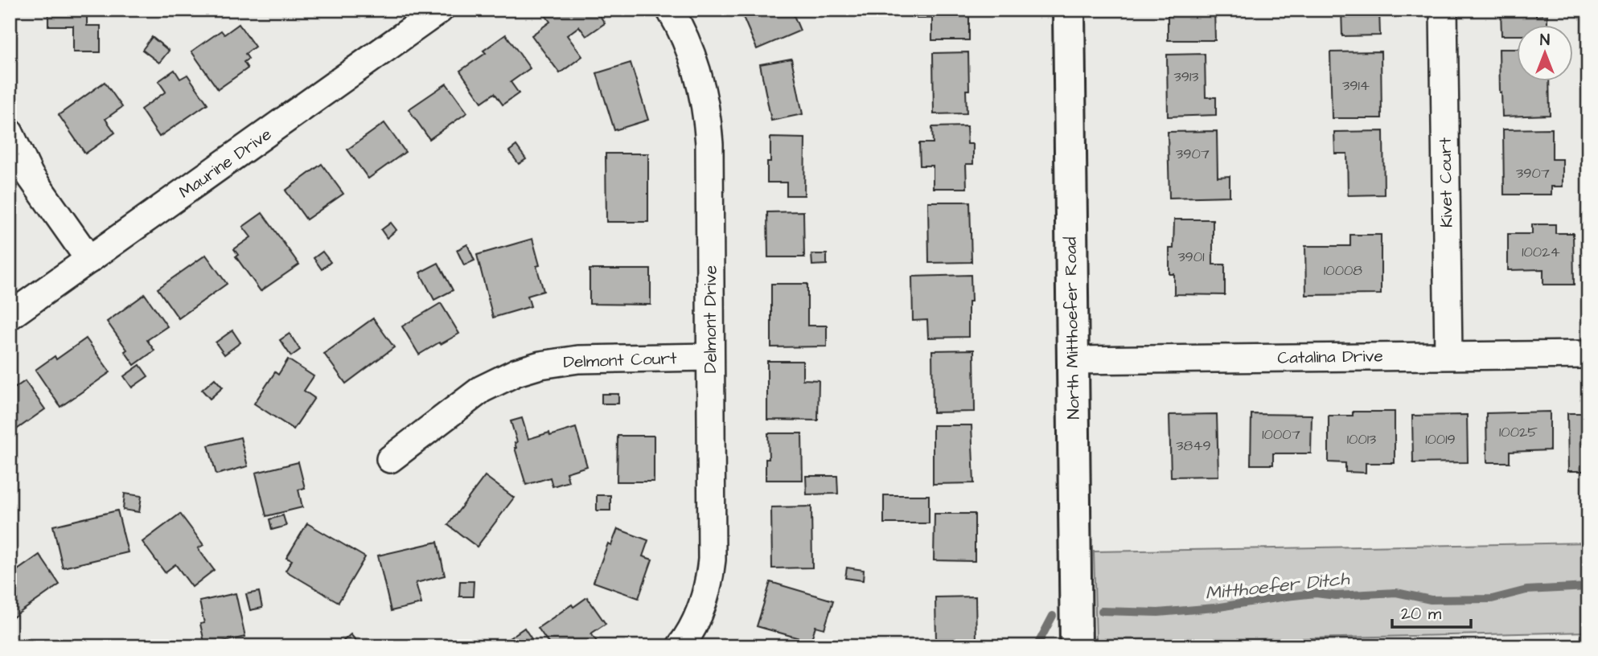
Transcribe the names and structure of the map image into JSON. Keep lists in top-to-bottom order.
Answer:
{
  "streets": {
    "main road": ["North Mitthoefer Road"],
    "street": [
      "Maurine Drive",
      "Kivet Court",
      "Delmont Drive",
      "Catalina Drive",
      "Delmont Court"
    ]
  },
  "crossings": [
    ["Kivet Court", "Catalina Drive"],
    ["Delmont Drive", "Delmont Court"],
    ["North Mitthoefer Road", "Catalina Drive"]
  ],
  "water": ["Mitthoefer Ditch"],
  "house_numbers": [
    "3913",
    "3914",
    "3907",
    "3907",
    "10024",
    "3901",
    "10008",
    "10025",
    "10007",
    "10013",
    "10019",
    "3849"
  ],
  "scale_bar": "20 m",
  "north": "top"
}
